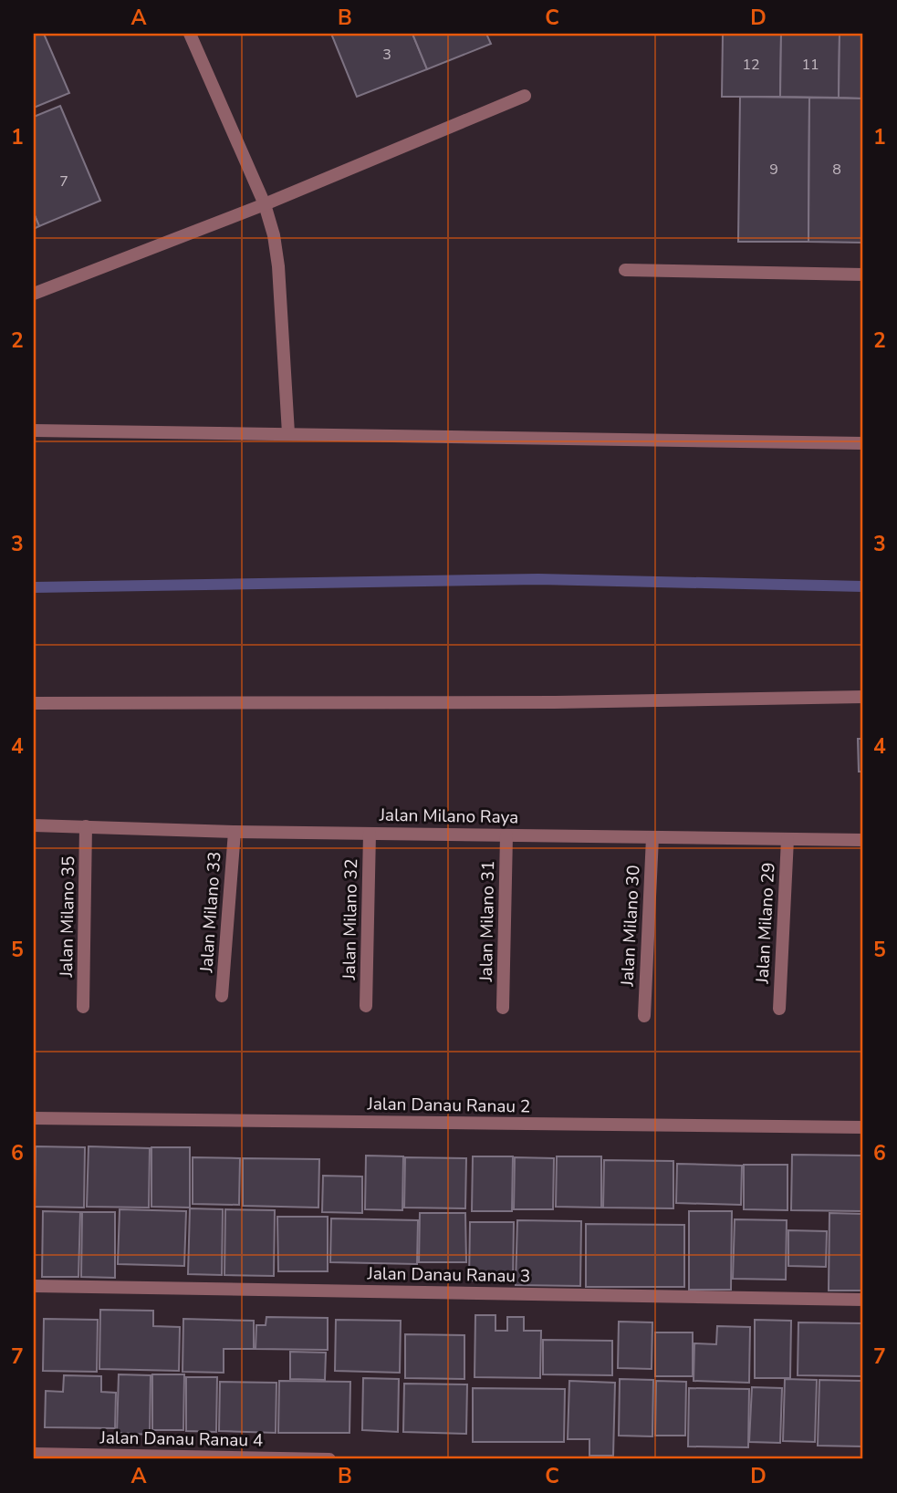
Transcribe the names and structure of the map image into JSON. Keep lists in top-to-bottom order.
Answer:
{
  "streets": {
    "street": [
      "Jalan Milano Raya",
      "Jalan Milano 33",
      "Jalan Milano 35",
      "Jalan Milano 32",
      "Jalan Milano 31",
      "Jalan Milano 29",
      "Jalan Milano 30",
      "Jalan Danau Ranau 2",
      "Jalan Danau Ranau 3",
      "Jalan Danau Ranau 4"
    ]
  },
  "crossings": [
    ["Jalan Milano Raya", "Jalan Milano 33"],
    ["Jalan Milano Raya", "Jalan Milano 35"],
    ["Jalan Milano Raya", "Jalan Milano 32"],
    ["Jalan Milano Raya", "Jalan Milano 31"],
    ["Jalan Milano Raya", "Jalan Milano 29"],
    ["Jalan Milano Raya", "Jalan Milano 30"]
  ],
  "house_numbers": [
    "3",
    "12",
    "11",
    "9",
    "8",
    "7"
  ],
  "grid": {
    "columns": [
      "A",
      "B",
      "C",
      "D"
    ],
    "rows": [
      "1",
      "2",
      "3",
      "4",
      "5",
      "6",
      "7"
    ]
  }
}
